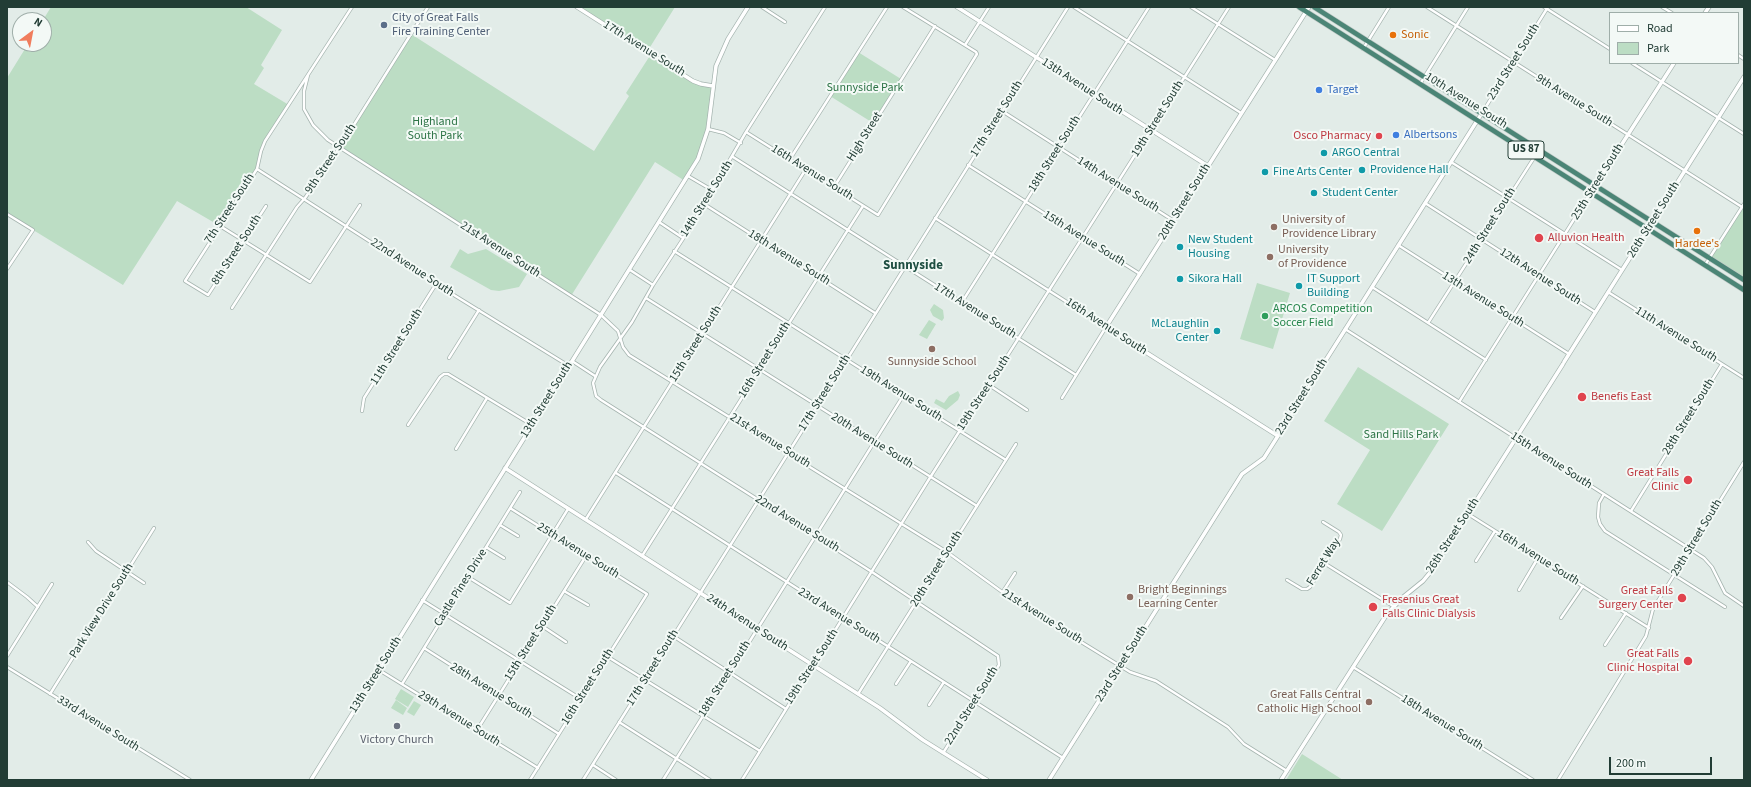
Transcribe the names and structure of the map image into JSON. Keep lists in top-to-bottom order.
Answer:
{
  "streets": {
    "highway": ["10th Avenue South", "US 87"],
    "street": [
      "17th Avenue South",
      "23rd Street South",
      "13th Avenue South",
      "9th Avenue South",
      "17th Street South",
      "19th Street South",
      "High Street",
      "18th Street South",
      "9th Street South",
      "16th Avenue South",
      "25th Street South",
      "14th Avenue South",
      "14th Street South",
      "20th Street South",
      "7th Street South",
      "26th Street South",
      "24th Street South",
      "15th Avenue South",
      "8th Street South",
      "21st Avenue South",
      "18th Avenue South",
      "22nd Avenue South",
      "12th Avenue South",
      "11th Avenue South",
      "15th Street South",
      "11th Street South",
      "16th Street South",
      "19th Avenue South",
      "13th Street South",
      "28th Street South",
      "20th Avenue South",
      "29th Street South",
      "25th Avenue South",
      "Ferret Way",
      "Castle Pines Drive",
      "Park View Drive South",
      "23rd Avenue South",
      "24th Avenue South",
      "28th Avenue South",
      "22nd Street South",
      "29th Avenue South",
      "33rd Avenue South"
    ]
  },
  "crossings": [
    ["17th Avenue South", "17th Street South"],
    ["17th Avenue South", "19th Street South"],
    ["17th Avenue South", "18th Street South"],
    ["17th Avenue South", "14th Street South"],
    ["17th Avenue South", "20th Street South"],
    ["17th Avenue South", "15th Street South"],
    ["17th Avenue South", "16th Street South"],
    ["17th Avenue South", "13th Street South"],
    ["23rd Street South", "13th Avenue South"],
    ["23rd Street South", "10th Avenue South"],
    ["23rd Street South", "9th Avenue South"],
    ["23rd Street South", "16th Avenue South"],
    ["23rd Street South", "15th Avenue South"],
    ["23rd Street South", "21st Avenue South"],
    ["23rd Street South", "12th Avenue South"],
    ["23rd Street South", "23rd Avenue South"],
    ["13th Avenue South", "17th Street South"],
    ["13th Avenue South", "19th Street South"],
    ["13th Avenue South", "18th Street South"],
    ["13th Avenue South", "25th Street South"],
    ["13th Avenue South", "20th Street South"],
    ["13th Avenue South", "26th Street South"],
    ["13th Avenue South", "24th Street South"],
    ["10th Avenue South", "25th Street South"],
    ["10th Avenue South", "20th Street South"],
    ["10th Avenue South", "26th Street South"],
    ["10th Avenue South", "24th Street South"],
    ["9th Avenue South", "25th Street South"],
    ["9th Avenue South", "26th Street South"],
    ["17th Street South", "16th Avenue South"],
    ["17th Street South", "14th Avenue South"],
    ["17th Street South", "15th Avenue South"],
    ["17th Street South", "21st Avenue South"],
    ["17th Street South", "18th Avenue South"],
    ["17th Street South", "22nd Avenue South"],
    ["17th Street South", "19th Avenue South"],
    ["17th Street South", "20th Avenue South"],
    ["17th Street South", "23rd Avenue South"],
    ["17th Street South", "24th Avenue South"],
    ["19th Street South", "16th Avenue South"],
    ["19th Street South", "14th Avenue South"],
    ["19th Street South", "15th Avenue South"],
    ["19th Street South", "21st Avenue South"],
    ["19th Street South", "22nd Avenue South"],
    ["19th Street South", "19th Avenue South"],
    ["19th Street South", "20th Avenue South"],
    ["19th Street South", "23rd Avenue South"],
    ["19th Street South", "24th Avenue South"],
    ["High Street", "16th Avenue South"],
    ["18th Street South", "16th Avenue South"],
    ["18th Street South", "14th Avenue South"],
    ["18th Street South", "15th Avenue South"],
    ["18th Street South", "21st Avenue South"],
    ["18th Street South", "22nd Avenue South"],
    ["18th Street South", "19th Avenue South"],
    ["18th Street South", "20th Avenue South"],
    ["18th Street South", "23rd Avenue South"],
    ["18th Street South", "24th Avenue South"],
    ["9th Street South", "21st Avenue South"],
    ["9th Street South", "22nd Avenue South"],
    ["16th Avenue South", "14th Street South"],
    ["16th Avenue South", "20th Street South"],
    ["16th Avenue South", "26th Street South"],
    ["16th Avenue South", "15th Street South"],
    ["16th Avenue South", "16th Street South"],
    ["16th Avenue South", "29th Street South"],
    ["25th Street South", "15th Avenue South"],
    ["25th Street South", "12th Avenue South"],
    ["14th Avenue South", "20th Street South"],
    ["14th Street South", "21st Avenue South"],
    ["14th Street South", "18th Avenue South"],
    ["14th Street South", "22nd Avenue South"],
    ["14th Street South", "19th Avenue South"],
    ["14th Street South", "20th Avenue South"],
    ["20th Street South", "15th Avenue South"],
    ["20th Street South", "21st Avenue South"],
    ["20th Street South", "22nd Avenue South"],
    ["20th Street South", "19th Avenue South"],
    ["20th Street South", "20th Avenue South"],
    ["20th Street South", "23rd Avenue South"],
    ["20th Street South", "24th Avenue South"],
    ["7th Street South", "8th Street South"],
    ["7th Street South", "21st Avenue South"],
    ["7th Street South", "22nd Avenue South"],
    ["26th Street South", "15th Avenue South"],
    ["26th Street South", "21st Avenue South"],
    ["26th Street South", "18th Avenue South"],
    ["26th Street South", "12th Avenue South"],
    ["26th Street South", "11th Avenue South"],
    ["24th Street South", "12th Avenue South"],
    ["15th Avenue South", "28th Street South"],
    ["15th Avenue South", "29th Street South"],
    ["21st Avenue South", "15th Street South"],
    ["21st Avenue South", "16th Street South"],
    ["21st Avenue South", "13th Street South"],
    ["18th Avenue South", "15th Street South"],
    ["18th Avenue South", "16th Street South"],
    ["22nd Avenue South", "15th Street South"],
    ["22nd Avenue South", "11th Street South"],
    ["22nd Avenue South", "16th Street South"],
    ["22nd Avenue South", "13th Street South"],
    ["22nd Avenue South", "22nd Street South"],
    ["11th Avenue South", "28th Street South"],
    ["15th Street South", "19th Avenue South"],
    ["15th Street South", "20th Avenue South"],
    ["15th Street South", "25th Avenue South"],
    ["15th Street South", "23rd Avenue South"],
    ["15th Street South", "24th Avenue South"],
    ["15th Street South", "28th Avenue South"],
    ["15th Street South", "29th Avenue South"],
    ["16th Street South", "19th Avenue South"],
    ["16th Street South", "20th Avenue South"],
    ["16th Street South", "25th Avenue South"],
    ["16th Street South", "23rd Avenue South"],
    ["16th Street South", "24th Avenue South"],
    ["16th Street South", "28th Avenue South"],
    ["16th Street South", "29th Avenue South"],
    ["13th Street South", "24th Avenue South"],
    ["13th Street South", "29th Avenue South"],
    ["25th Avenue South", "Castle Pines Drive"],
    ["Castle Pines Drive", "28th Avenue South"],
    ["Castle Pines Drive", "29th Avenue South"],
    ["Park View Drive South", "33rd Avenue South"],
    ["23rd Avenue South", "22nd Street South"],
    ["24th Avenue South", "22nd Street South"]
  ],
  "districts": ["Sunnyside"],
  "parks": ["Sunnyside Park", "Highland South Park", "Sand Hills Park"],
  "places": [
    "City of Great Falls Fire Training Center",
    "Sonic",
    "Target",
    "Albertsons",
    "Osco Pharmacy",
    "ARGO Central",
    "Providence Hall",
    "Fine Arts Center",
    "Student Center",
    "University of Providence Library",
    "Hardee's",
    "Alluvion Health",
    "New Student Housing",
    "University of Providence",
    "Sikora Hall",
    "IT Support Building",
    "ARCOS Competition Soccer Field",
    "McLaughlin Center",
    "Sunnyside School",
    "Benefis East",
    "Great Falls Clinic",
    "Bright Beginnings Learning Center",
    "Great Falls Surgery Center",
    "Fresenius Great Falls Clinic Dialysis",
    "Great Falls Clinic Hospital",
    "Great Falls Central Catholic High School",
    "Victory Church"
  ],
  "legend": ["Road", "Park"],
  "scale_bar": "200 m",
  "north": "top right"
}
